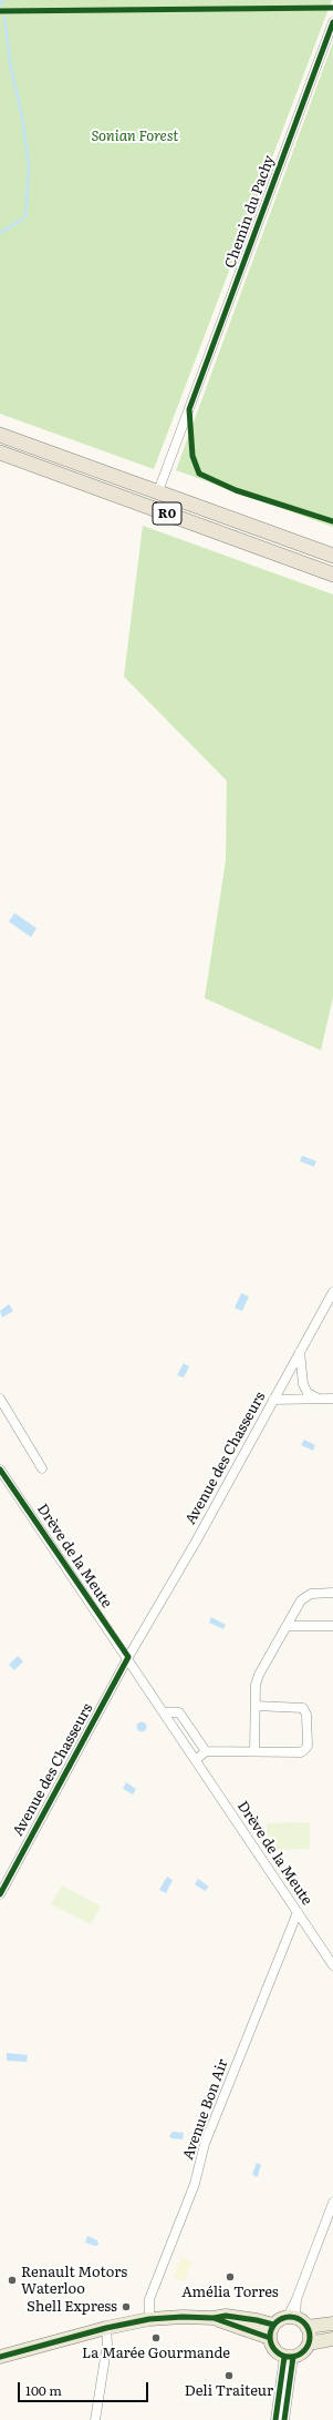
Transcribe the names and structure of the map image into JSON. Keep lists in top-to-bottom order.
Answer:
{
  "streets": {
    "highway": ["R0"],
    "street": [
      "Chemin du Pachy",
      "Avenue des Chasseurs",
      "Drève de la Meute",
      "Avenue Bon Air"
    ]
  },
  "crossings": [
    ["Chemin du Pachy", "R0"],
    ["Avenue des Chasseurs", "Drève de la Meute"],
    ["Drève de la Meute", "Avenue Bon Air"]
  ],
  "parks": ["Sonian Forest"],
  "places": [
    "Amélia Torres",
    "Renault Motors Waterloo",
    "Shell Express",
    "La Marée Gourmande",
    "Deli Traiteur"
  ],
  "scale_bar": "100 m"
}
